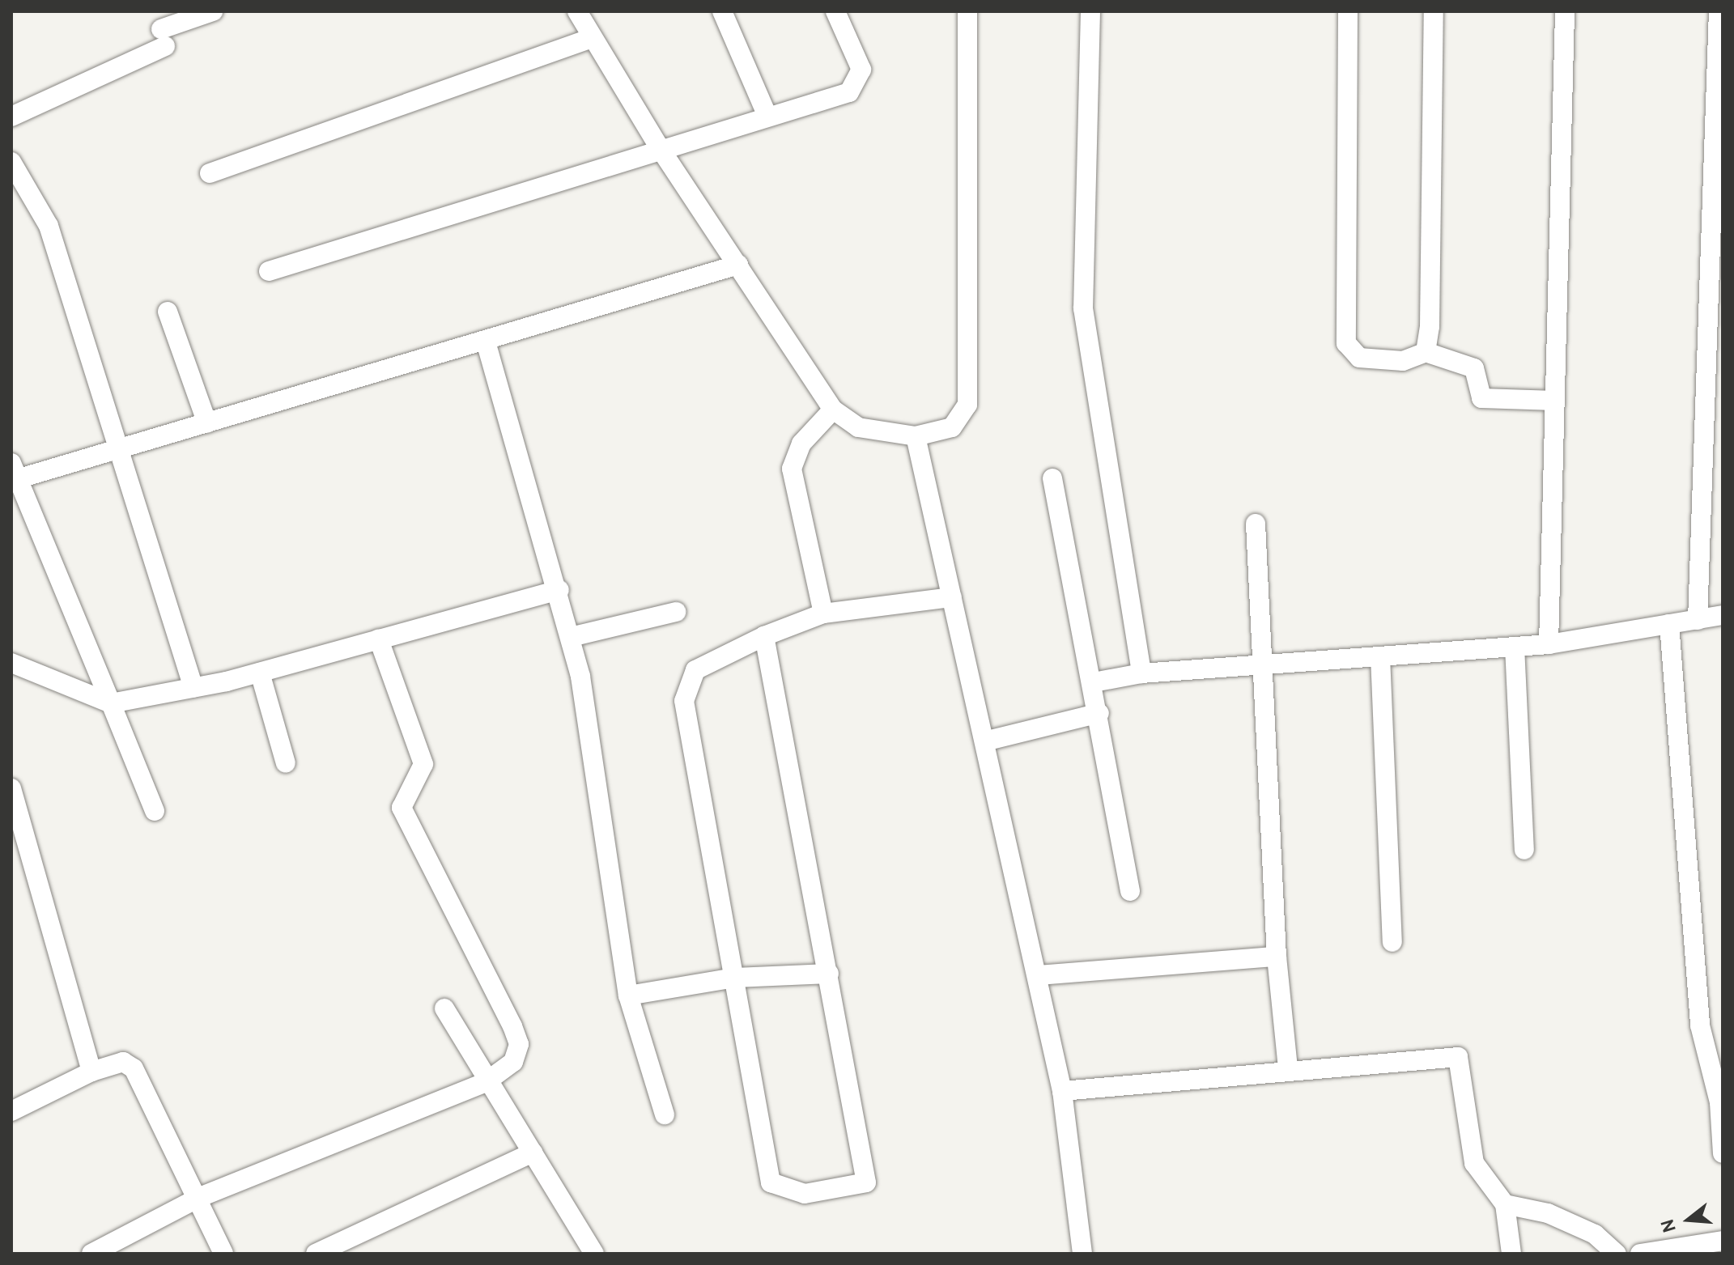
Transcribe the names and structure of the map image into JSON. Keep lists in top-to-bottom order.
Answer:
{
  "north": "left"
}
